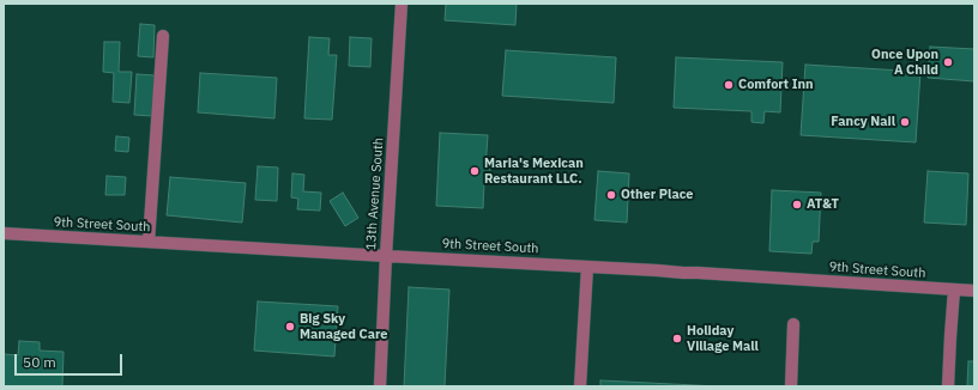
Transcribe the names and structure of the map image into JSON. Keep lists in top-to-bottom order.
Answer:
{
  "streets": {
    "street": ["13th Avenue South", "9th Street South"]
  },
  "crossings": [
    ["13th Avenue South", "9th Street South"]
  ],
  "places": [
    "Once Upon A Child",
    "Comfort Inn",
    "Fancy Nail",
    "Maria's Mexican Restaurant LLC.",
    "Other Place",
    "AT&T",
    "Big Sky Managed Care",
    "Holiday Village Mall"
  ],
  "scale_bar": "50 m"
}
